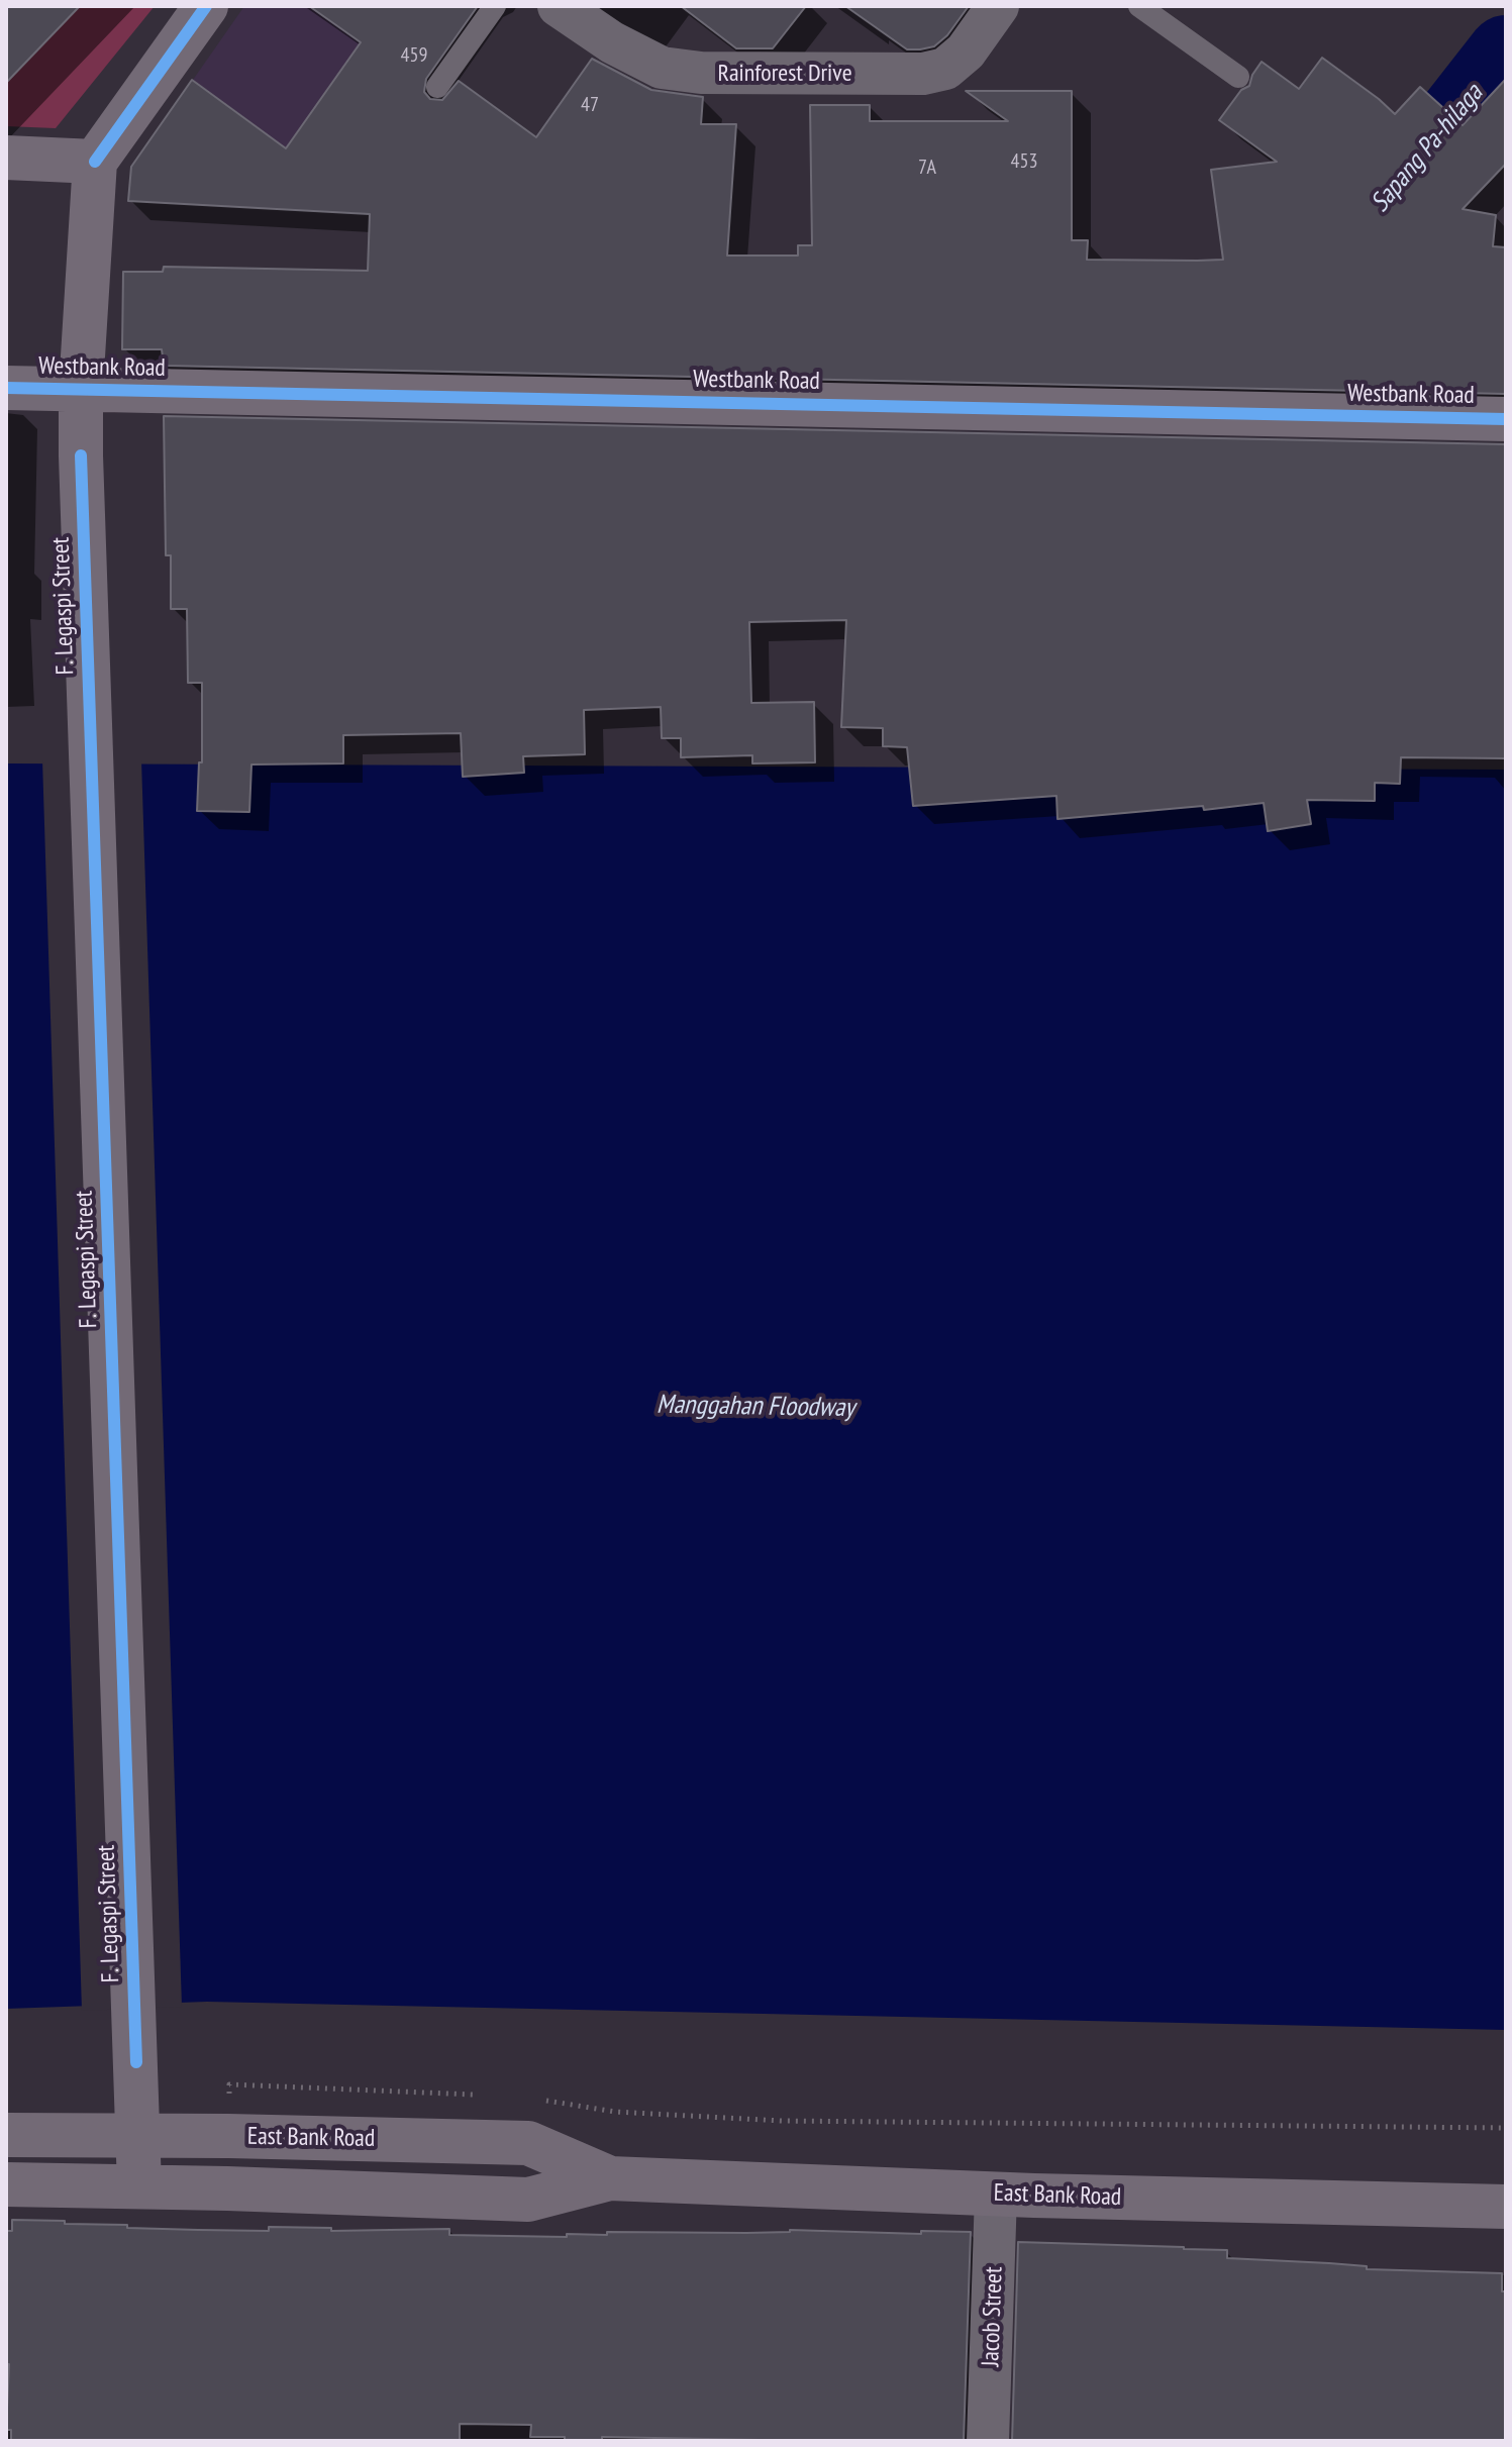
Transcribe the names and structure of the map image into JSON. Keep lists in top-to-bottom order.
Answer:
{
  "streets": {
    "main road": ["Westbank Road", "F. Legaspi Street", "East Bank Road"],
    "street": ["Rainforest Drive", "Jacob Street"]
  },
  "crossings": [
    ["Westbank Road", "F. Legaspi Street"],
    ["F. Legaspi Street", "East Bank Road"],
    ["East Bank Road", "Jacob Street"]
  ],
  "water": ["Sapang Pa-hilaga", "Manggahan Floodway"],
  "house_numbers": [
    "459",
    "47",
    "453",
    "7A"
  ]
}
